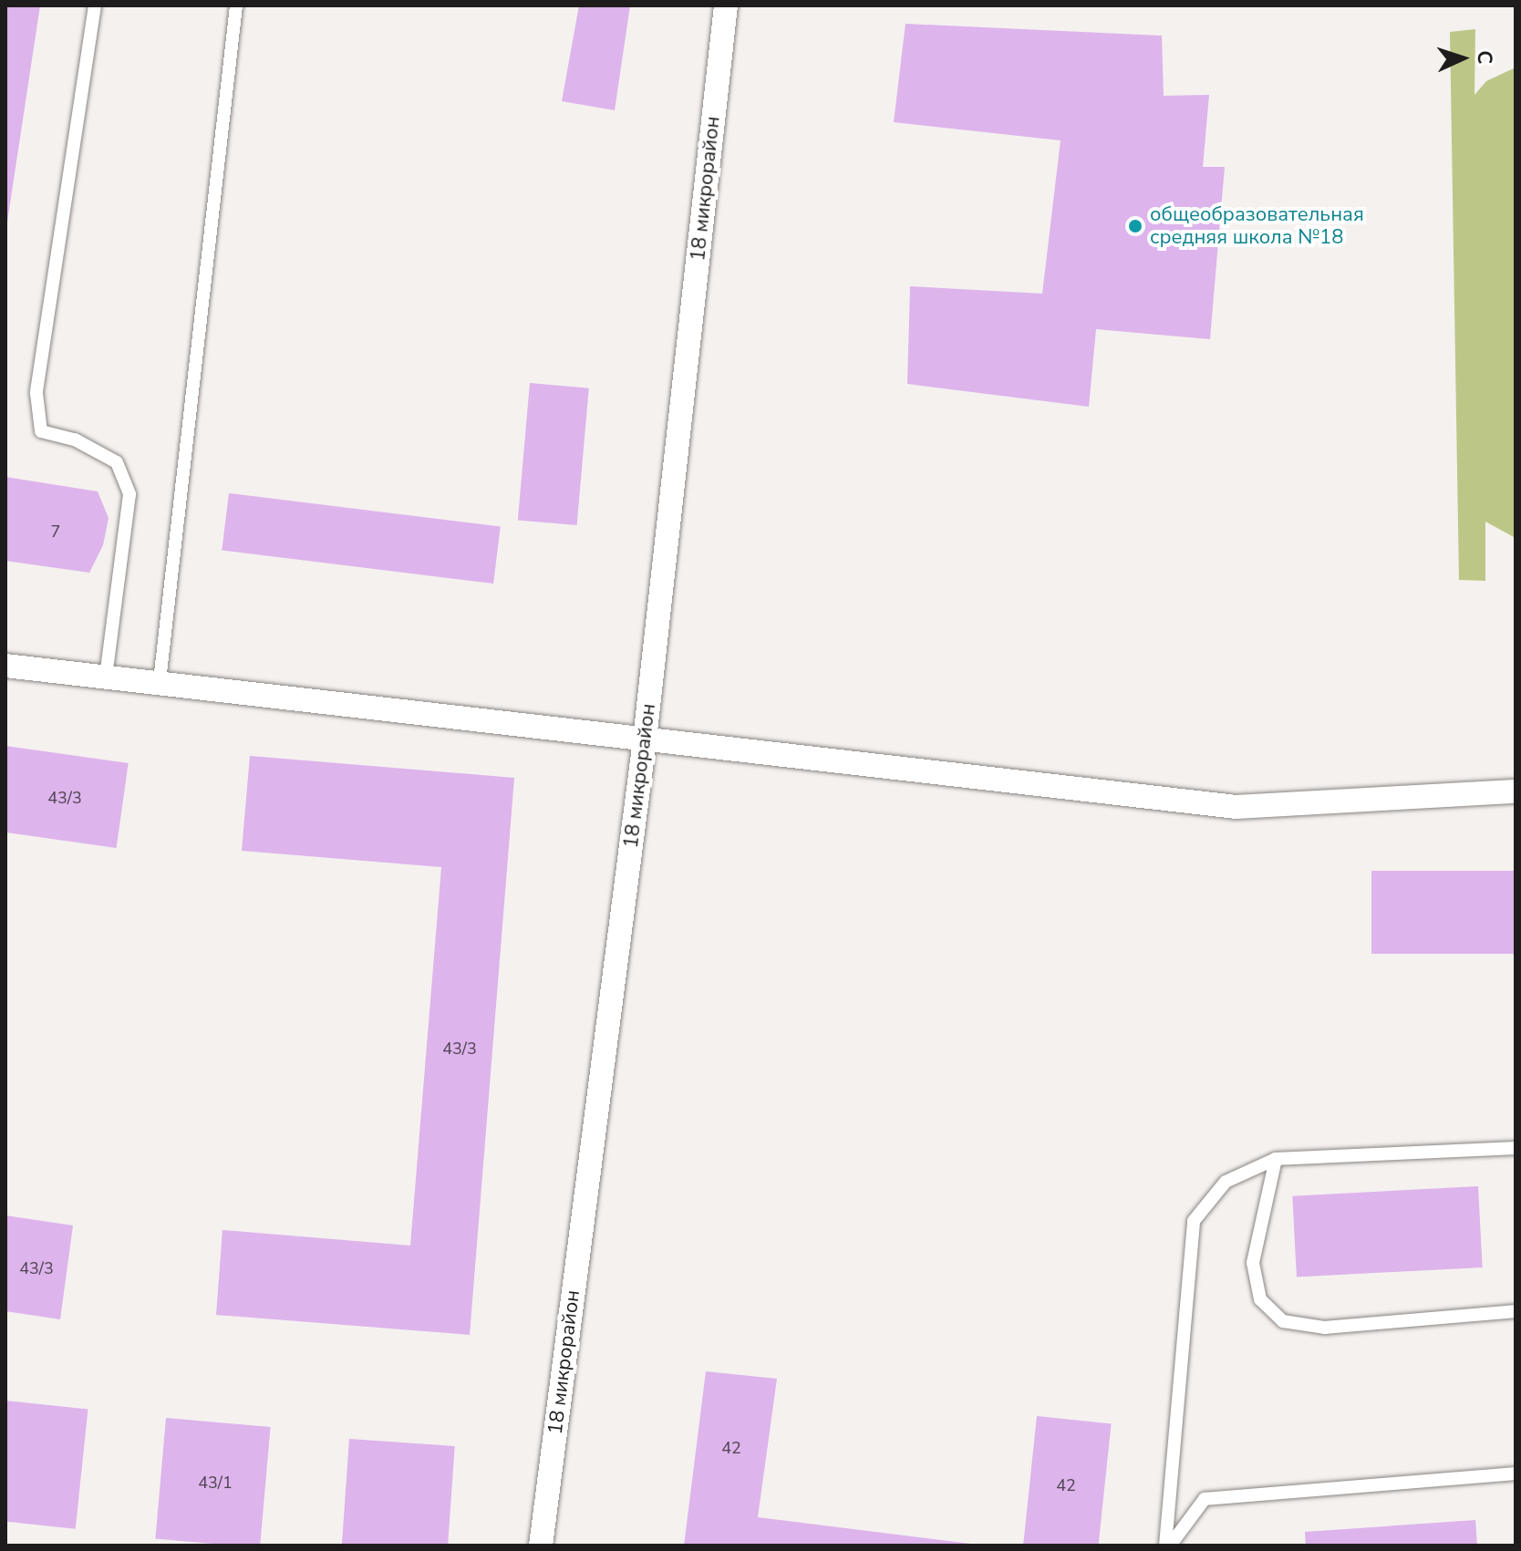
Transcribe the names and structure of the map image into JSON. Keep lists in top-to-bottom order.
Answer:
{
  "streets": {
    "street": ["18 микрорайон"]
  },
  "places": ["общеобразовательная средняя школа №18"],
  "house_numbers": [
    "7",
    "43/3",
    "43/3",
    "43/3",
    "42",
    "43/1",
    "42"
  ],
  "north": "right"
}
